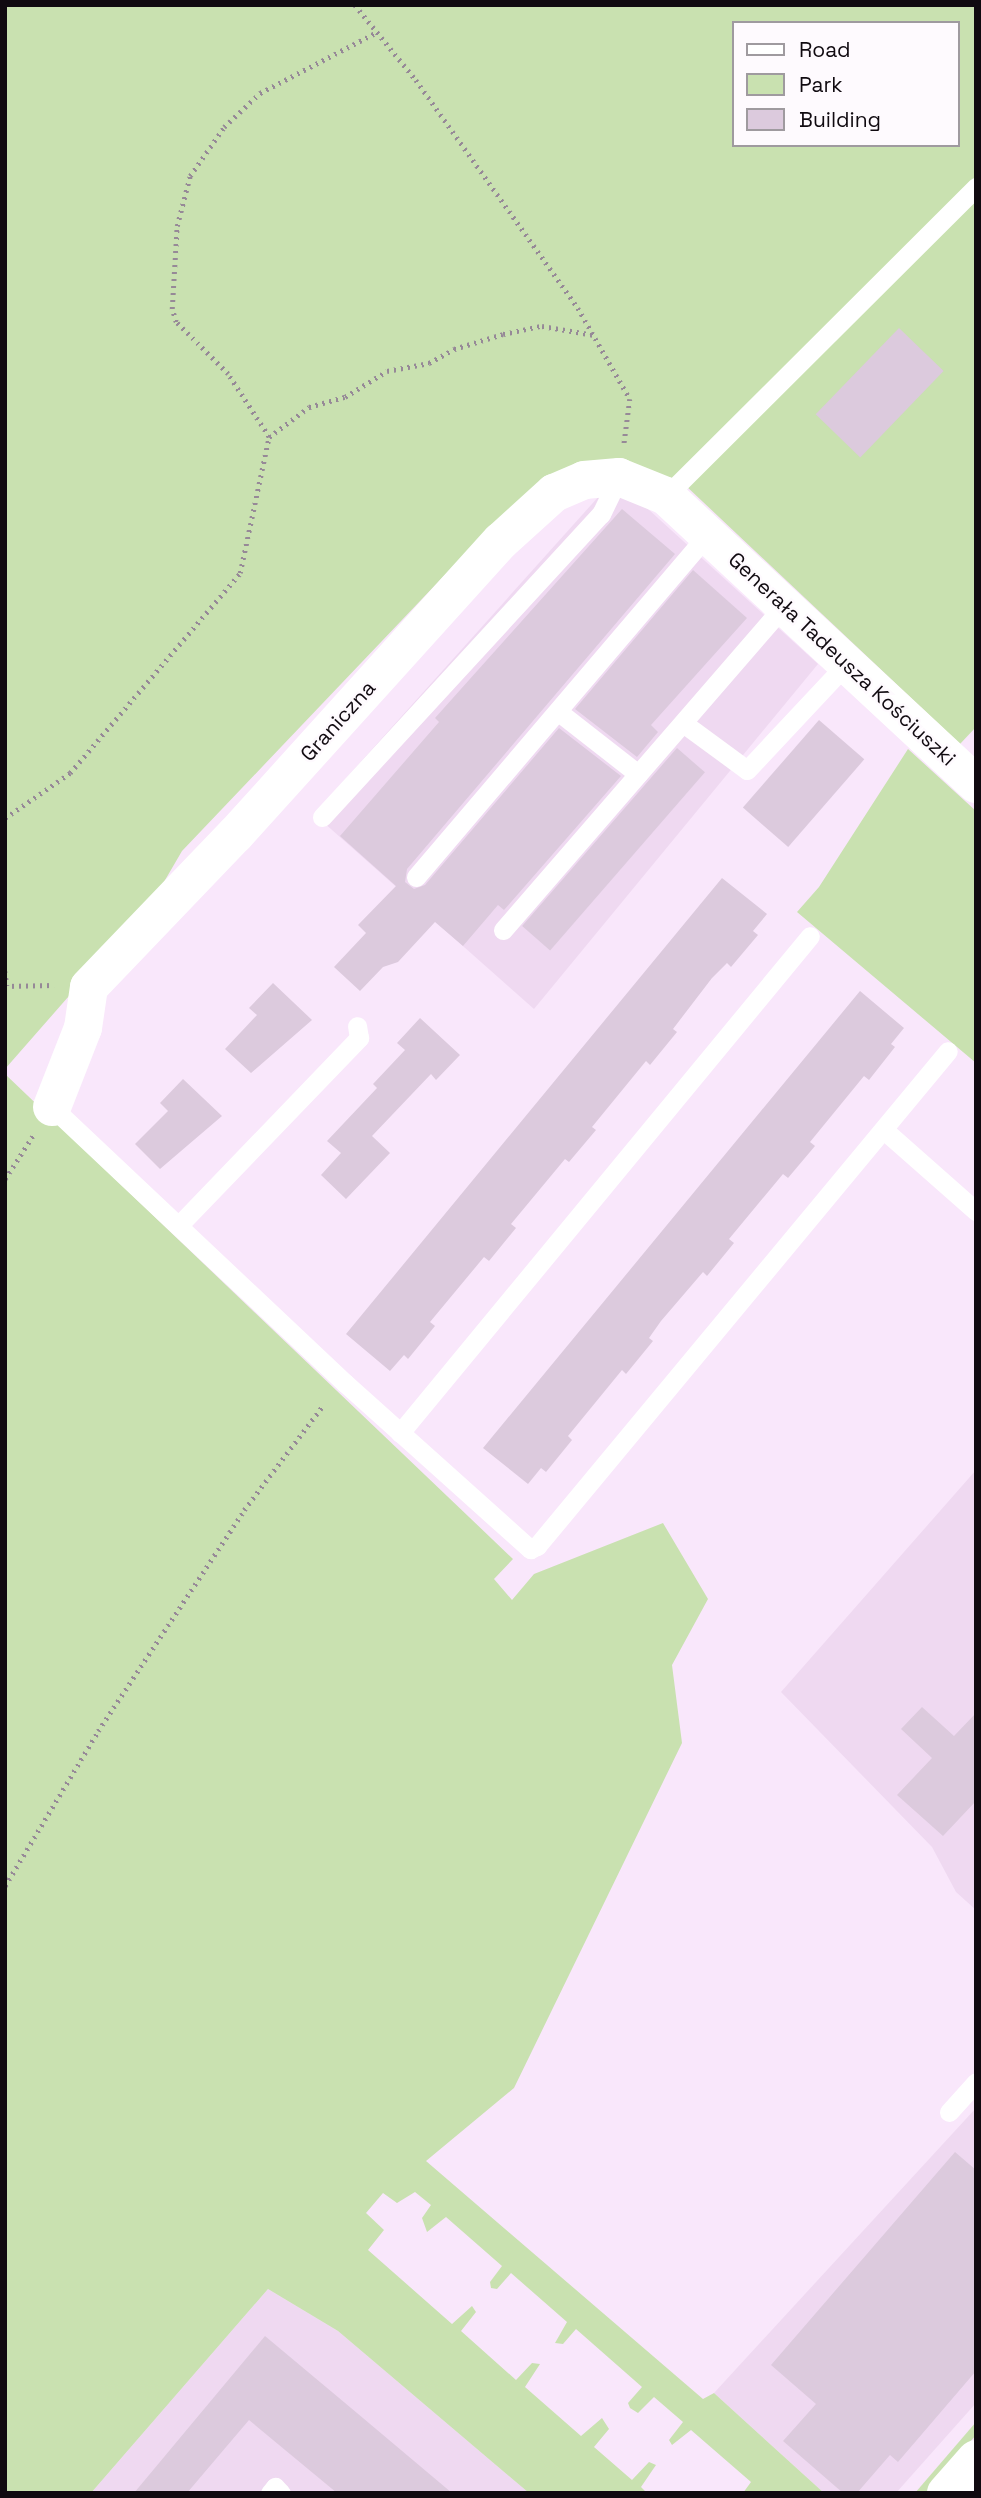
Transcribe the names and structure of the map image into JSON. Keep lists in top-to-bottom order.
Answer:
{
  "streets": {
    "street": ["Generała Tadeusza Kościuszki", "Graniczna"]
  },
  "crossings": [
    ["Generała Tadeusza Kościuszki", "Graniczna"]
  ],
  "legend": ["Road", "Park", "Building"]
}
